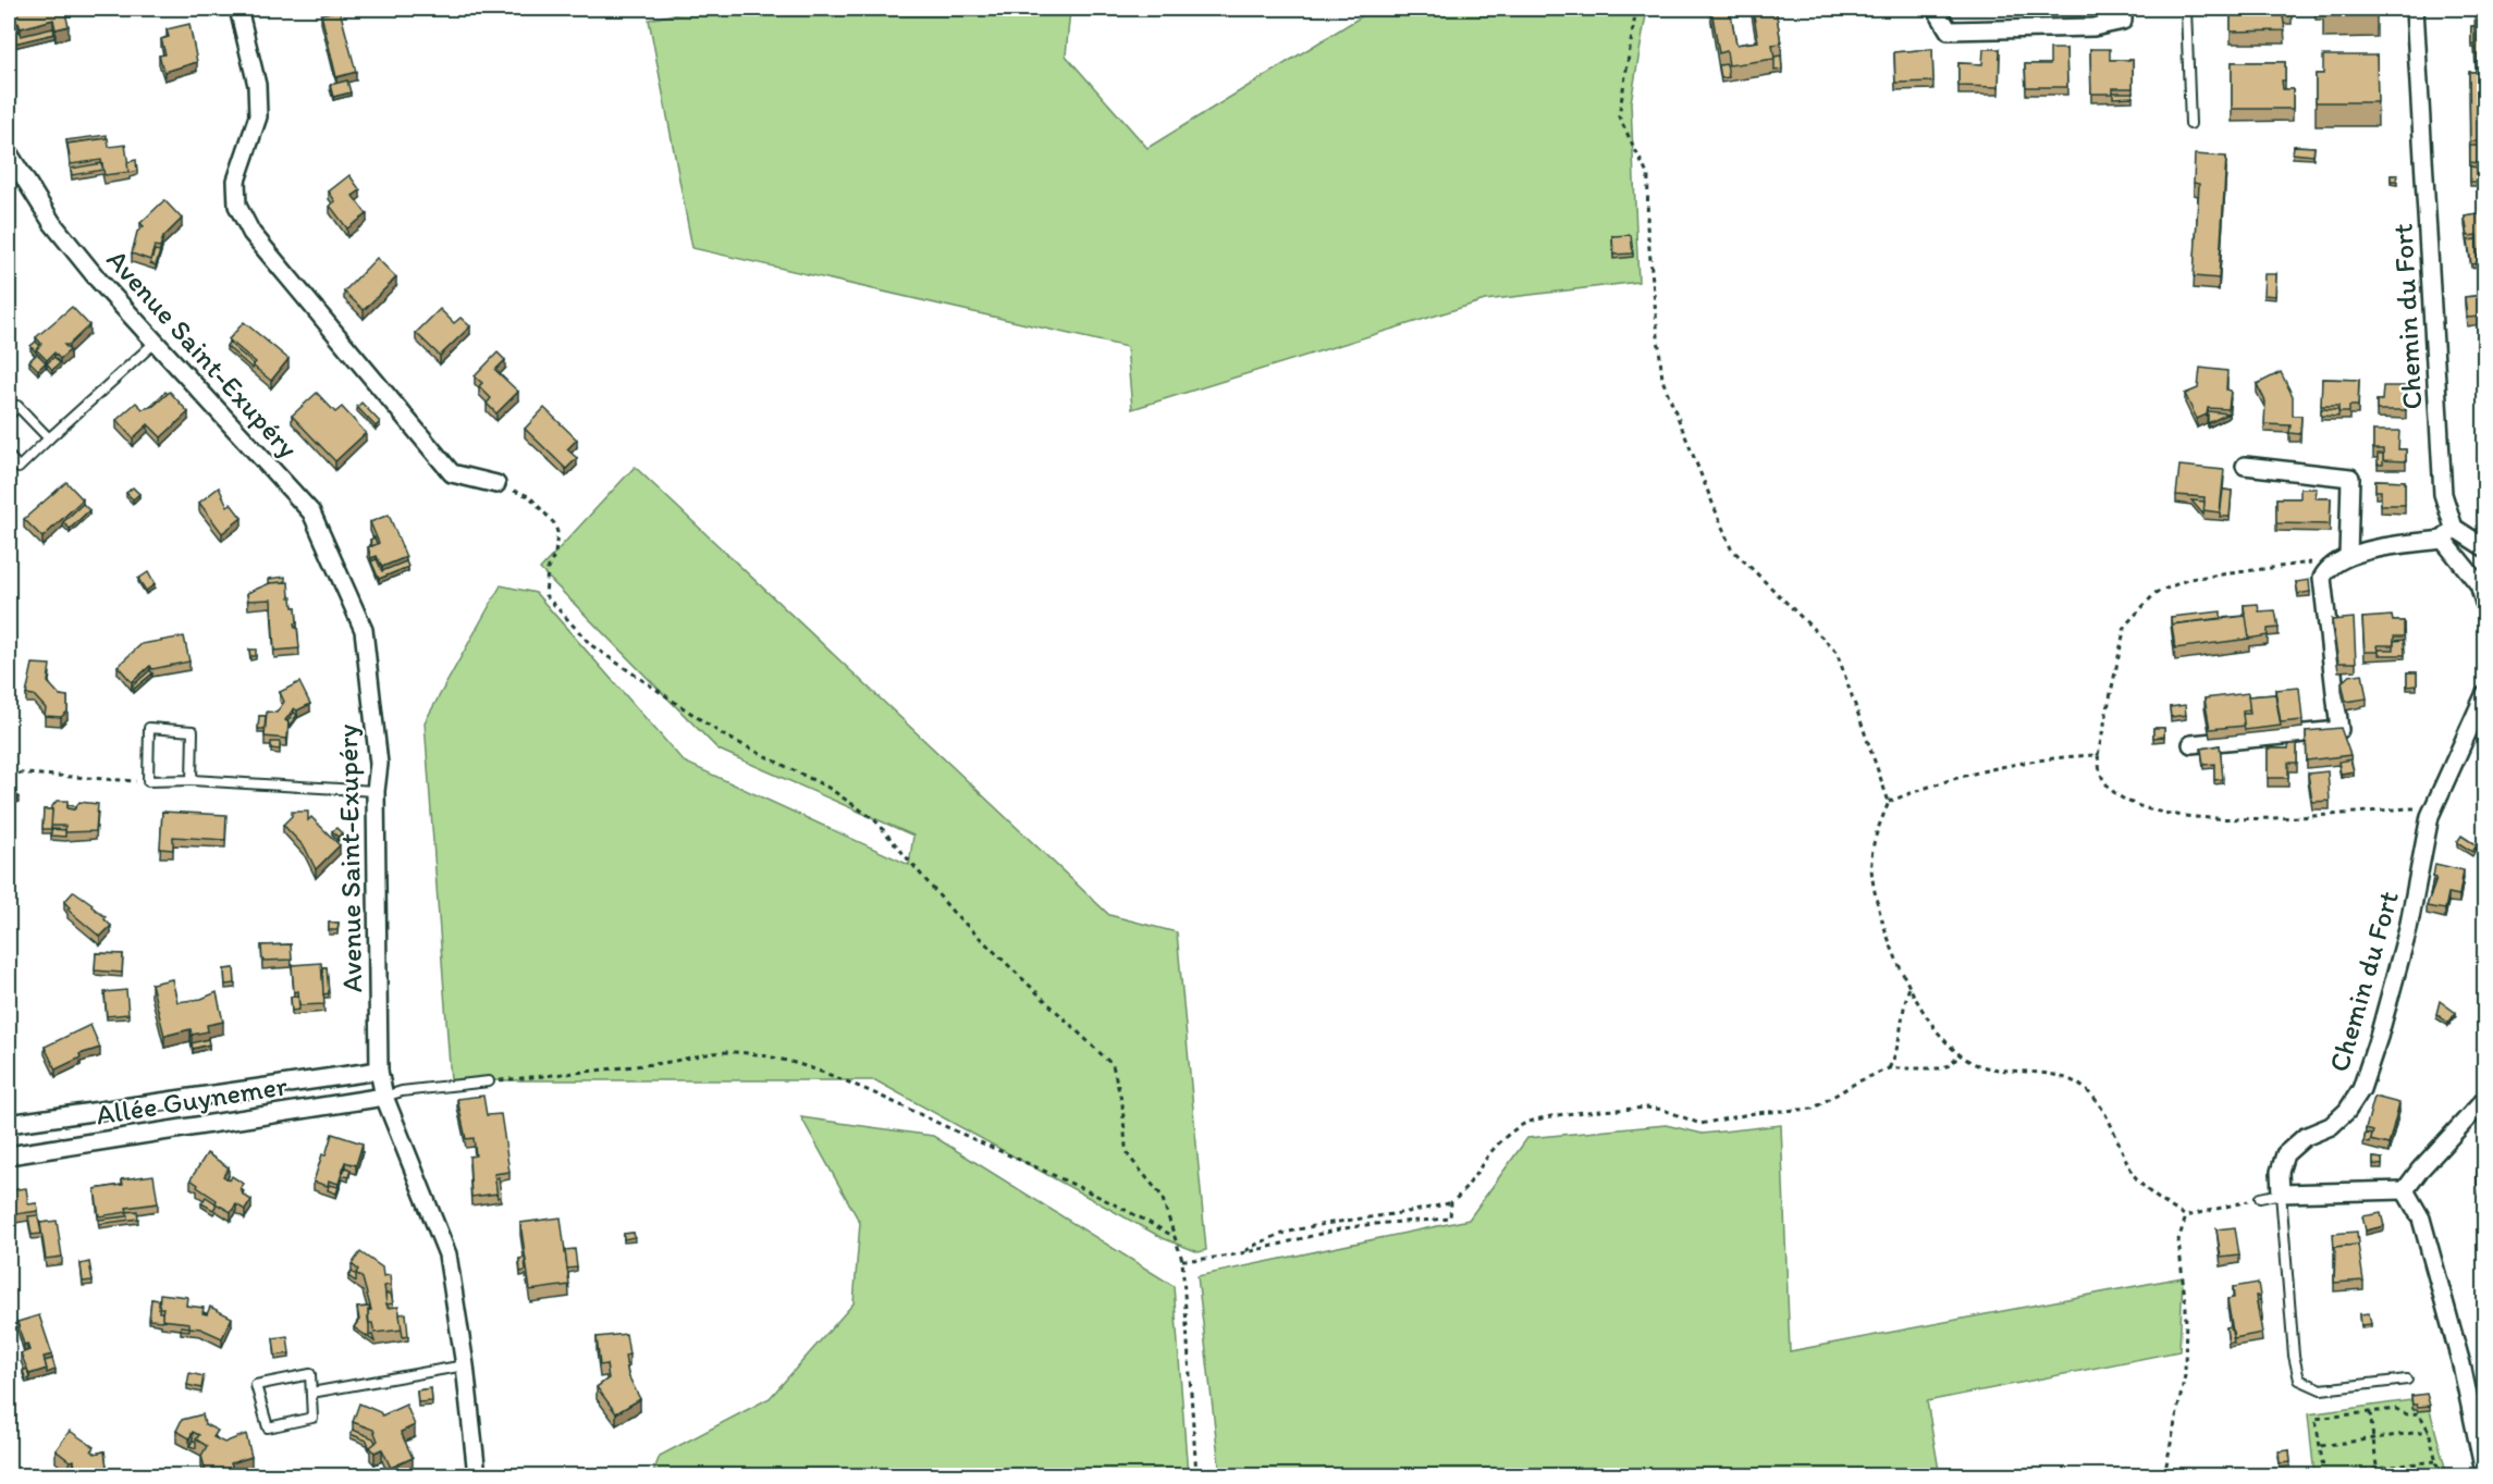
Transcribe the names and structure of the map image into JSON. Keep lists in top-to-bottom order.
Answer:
{
  "streets": {
    "street": ["Chemin du Fort", "Avenue Saint-Exupéry", "Allée Guynemer"]
  },
  "crossings": [
    ["Avenue Saint-Exupéry", "Allée Guynemer"]
  ]
}
